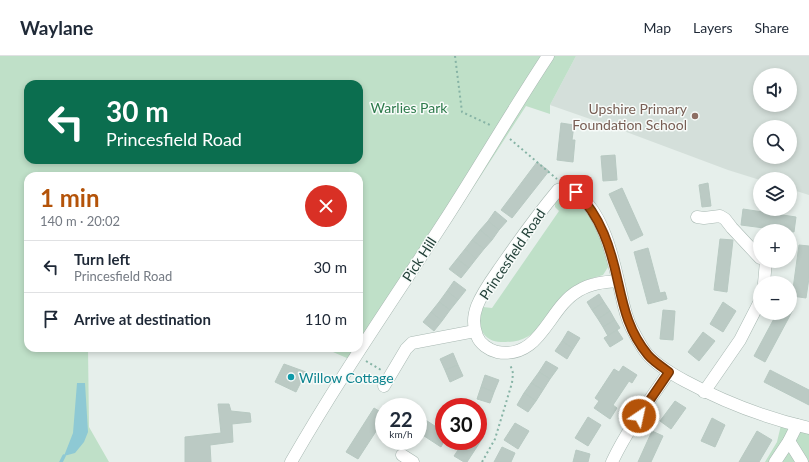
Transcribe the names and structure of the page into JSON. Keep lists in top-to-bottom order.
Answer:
{
  "streets": {
    "street": ["Princesfield Road", "Pick Hill"]
  },
  "parks": ["Warlies Park"],
  "places": ["Upshire Primary Foundation School", "Willow Cottage"],
  "page": {
    "header": "Waylane",
    "nav": ["Map", "Layers", "Share"],
    "map_buttons": ["+", "−"],
    "turn": ["30 m", "Princesfield Road"],
    "heading": ["1 min", "140 m · 20:02"],
    "list": [
      {
        "name": "Turn left",
        "note": "Princesfield Road",
        "value": "30 m"
      },
      {
        "name": "Arrive at destination",
        "value": "110 m"
      }
    ],
    "speed": "22 km/h",
    "limit": "30"
  }
}
